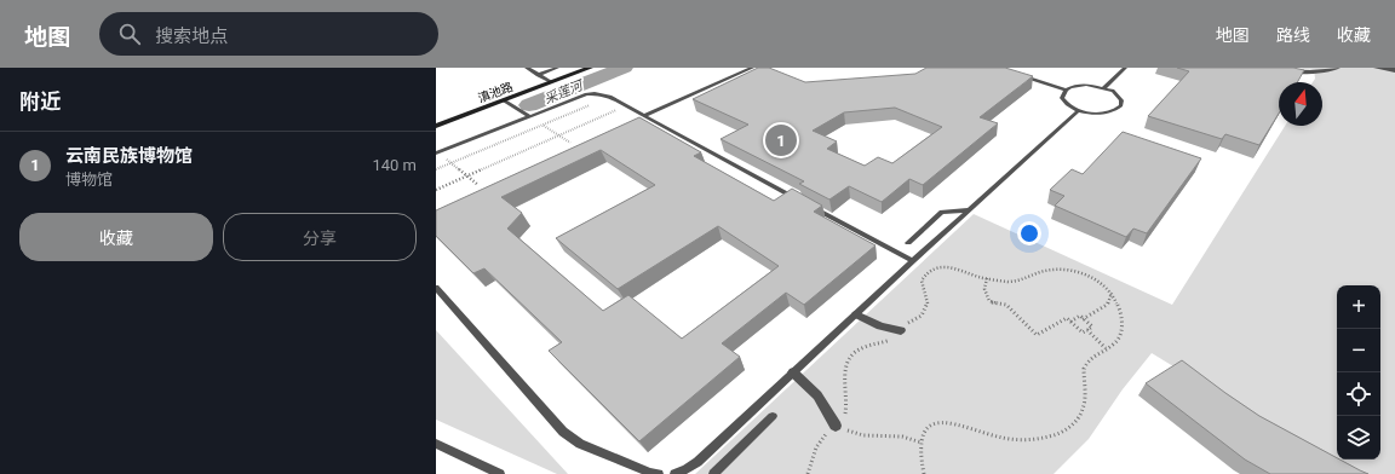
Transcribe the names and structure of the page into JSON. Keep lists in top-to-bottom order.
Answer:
{
  "streets": {
    "main road": ["滇池路"]
  },
  "water": ["采莲河"],
  "north": "top",
  "page": {
    "header": "地图",
    "search": "搜索地点",
    "nav": ["地图", "路线", "收藏"],
    "heading": "附近",
    "pins": "1",
    "list": [
      {
        "mark": "1",
        "name": "云南民族博物馆",
        "note": "博物馆",
        "value": "140 m"
      }
    ],
    "buttons": ["收藏", "分享"],
    "map_buttons": ["+", "−"]
  }
}
